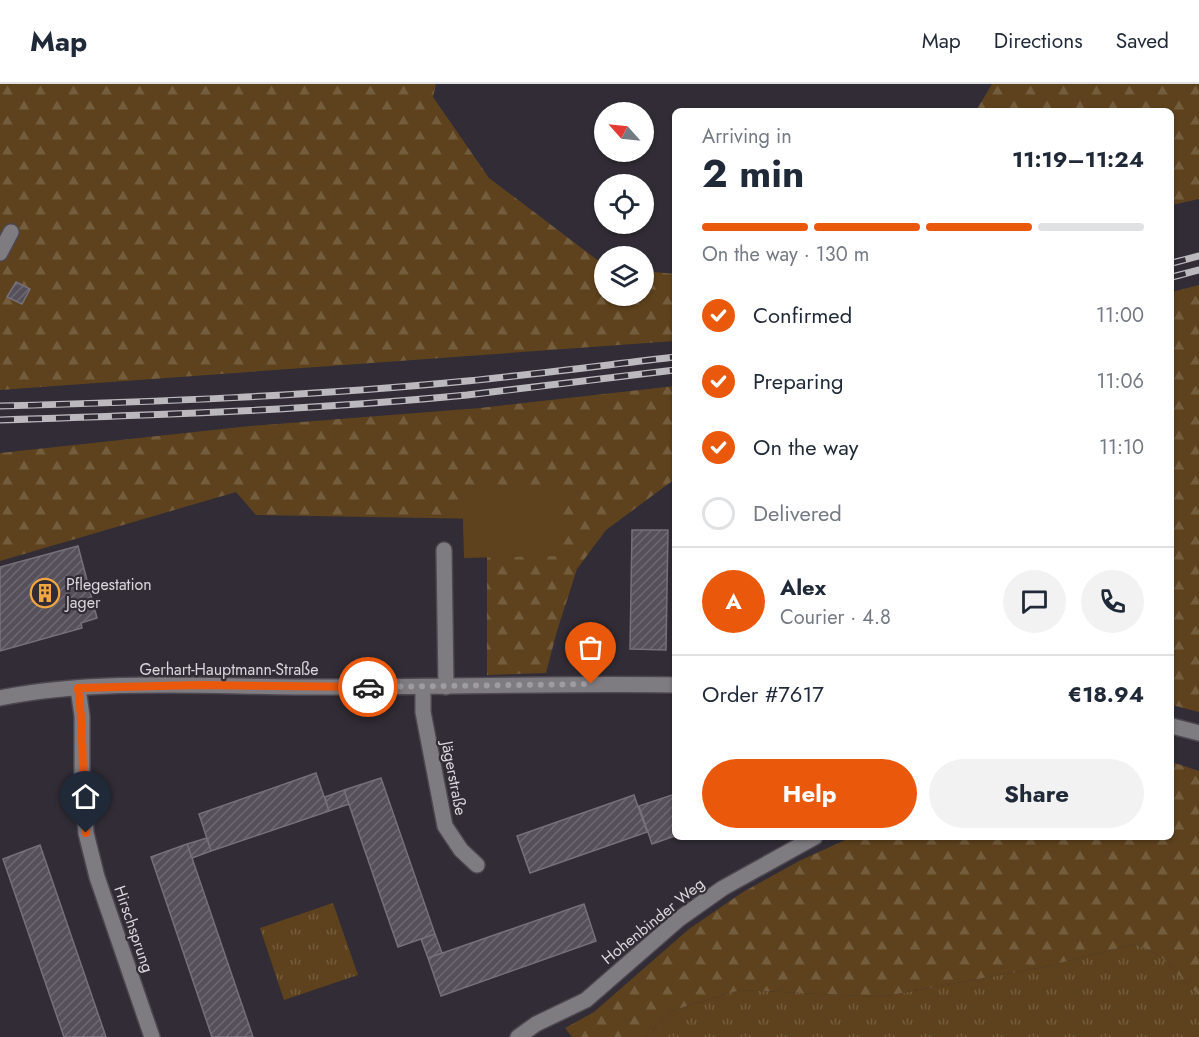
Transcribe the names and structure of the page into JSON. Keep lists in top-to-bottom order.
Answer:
{
  "streets": {
    "street": [
      "Gerhart-Hauptmann-Straße",
      "Jägerstraße",
      "Hohenbinder Weg",
      "Hirschsprung"
    ]
  },
  "crossings": [
    ["Gerhart-Hauptmann-Straße", "Jägerstraße"],
    ["Gerhart-Hauptmann-Straße", "Hirschsprung"]
  ],
  "places": {
    "building": ["Pflegestation Jager"]
  },
  "north": "top left",
  "page": {
    "header": "Map",
    "nav": ["Map", "Directions", "Saved"],
    "heading": ["2 min", "Arriving in", "11:19–11:24"],
    "panel": [
      "Alex",
      "Courier · 4.8",
      "Order #7617",
      "€18.94"
    ],
    "bar": "On the way · 130 m",
    "list": [
      ["Confirmed", "11:00"],
      ["Preparing", "11:06"],
      ["On the way", "11:10"],
      "Delivered"
    ],
    "round": "A",
    "buttons": ["Help", "Share"]
  }
}
